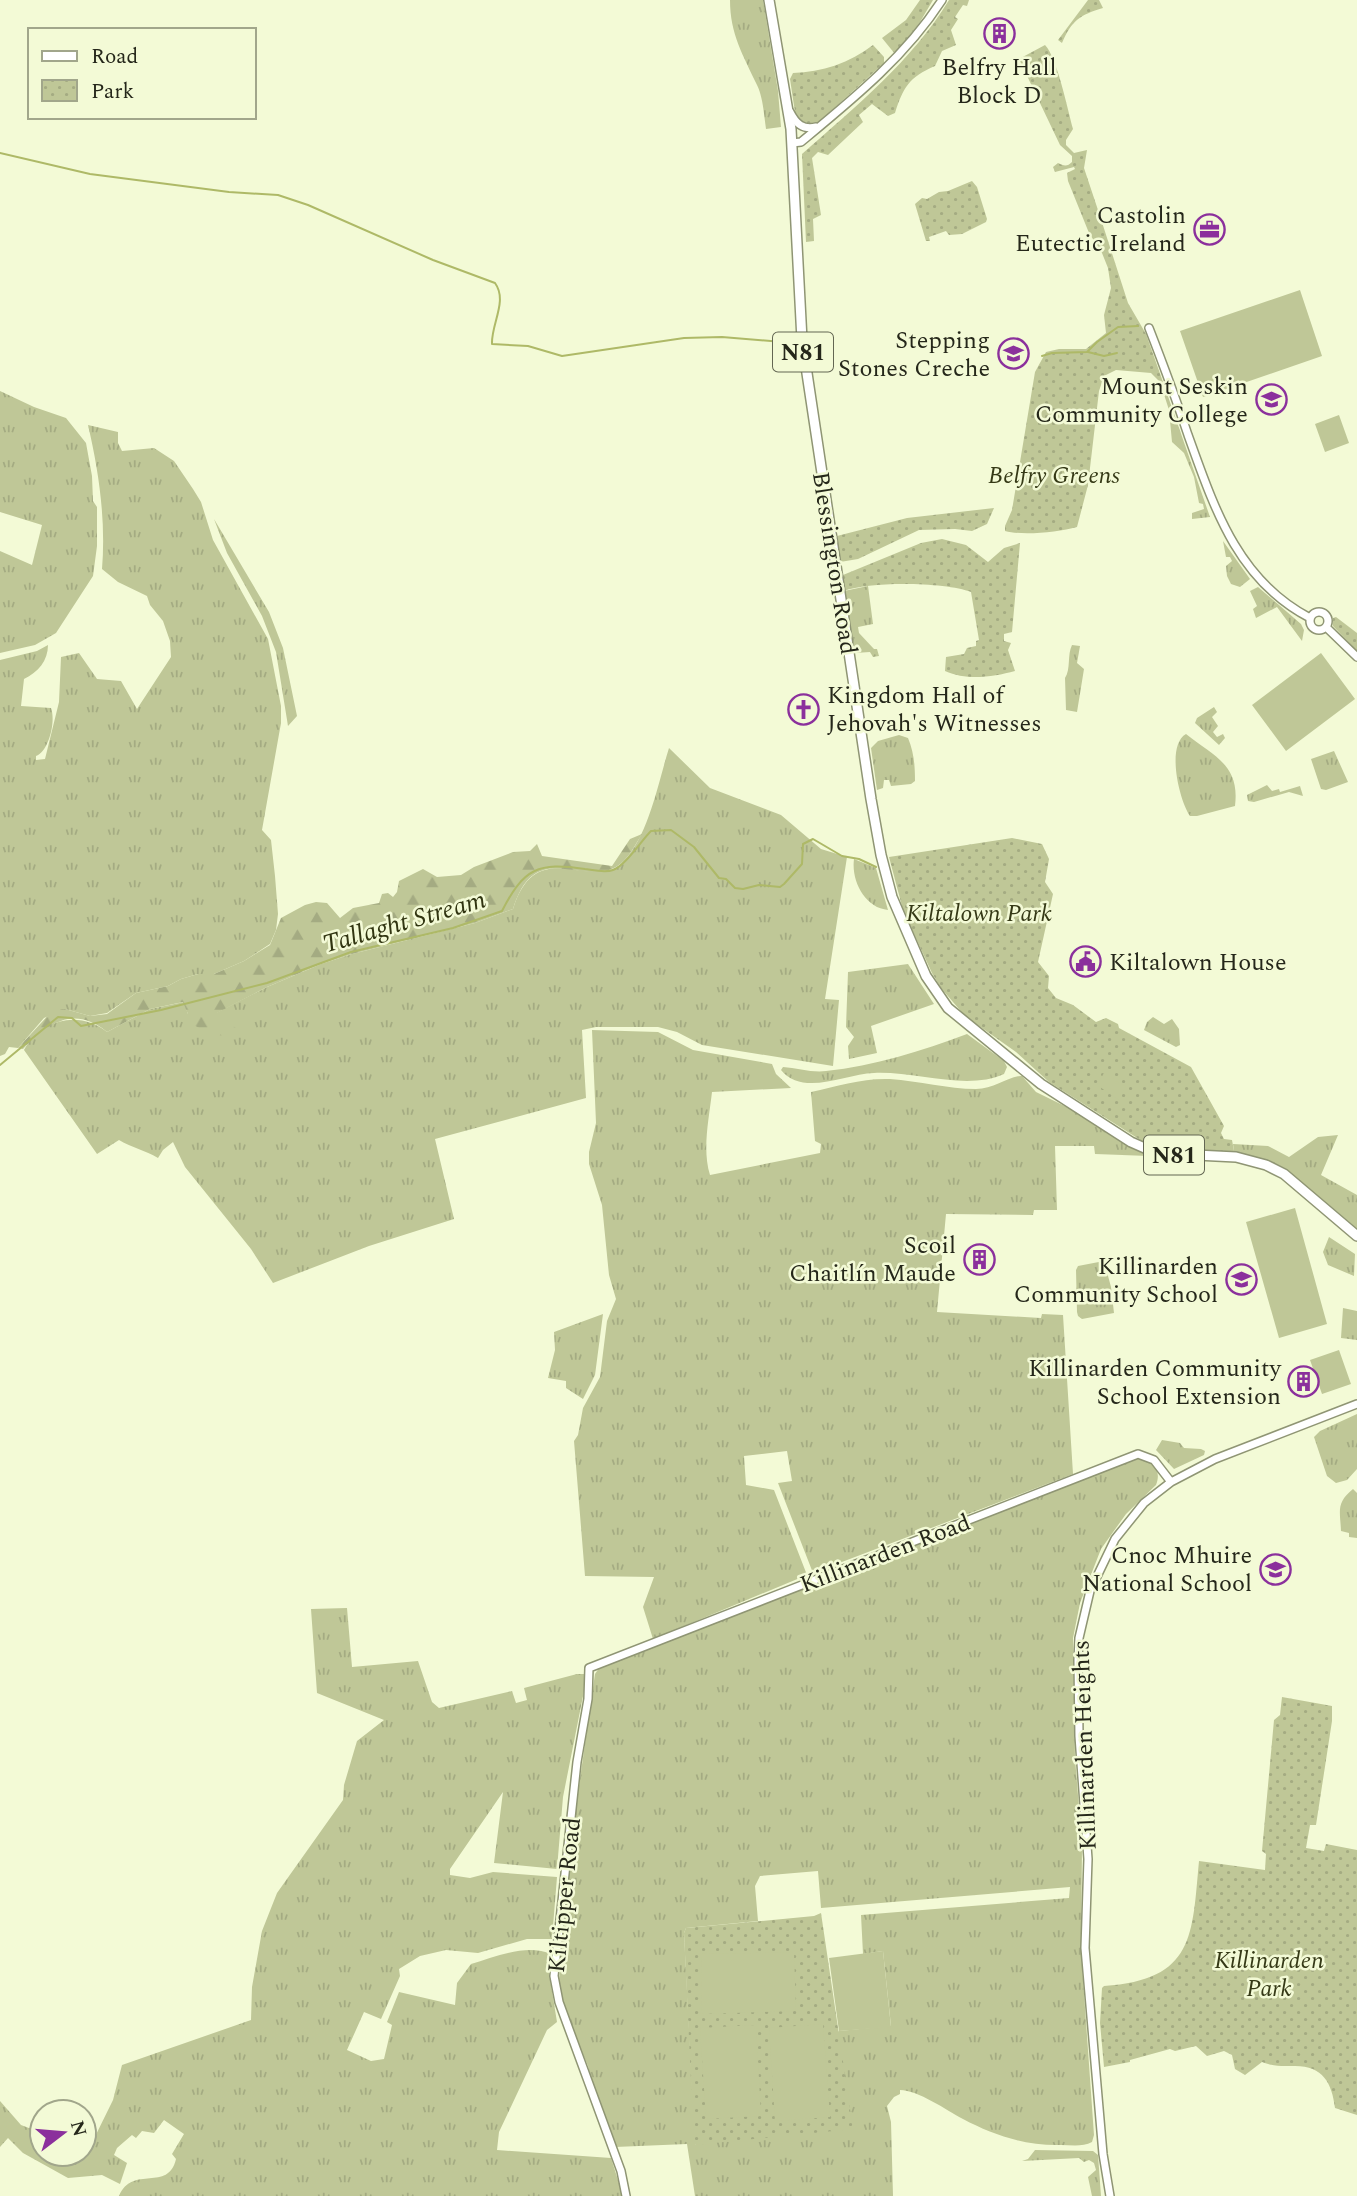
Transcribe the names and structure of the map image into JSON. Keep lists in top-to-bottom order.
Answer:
{
  "streets": {
    "main road": ["N81", "Blessington Road"],
    "street": ["Killinarden Road", "Killinarden Heights", "Kiltipper Road"]
  },
  "crossings": [
    ["Killinarden Road", "Killinarden Heights"],
    ["Killinarden Road", "Kiltipper Road"]
  ],
  "water": ["Tallaght Stream"],
  "parks": ["Belfry Greens", "Kiltalown Park", "Killinarden Park"],
  "places": {
    "building": ["Belfry Hall Block D", "Scoil Chaitlín Maude", "Killinarden Community School Extension"],
    "office": ["Castolin Eutectic Ireland"],
    "school or university": [
      "Stepping Stones Creche",
      "Mount Seskin Community College",
      "Killinarden Community School",
      "Cnoc Mhuire National School"
    ],
    "church": ["Kingdom Hall of Jehovah's Witnesses"],
    "public building": ["Kiltalown House"]
  },
  "legend": ["Road", "Park"],
  "north": "right"
}
